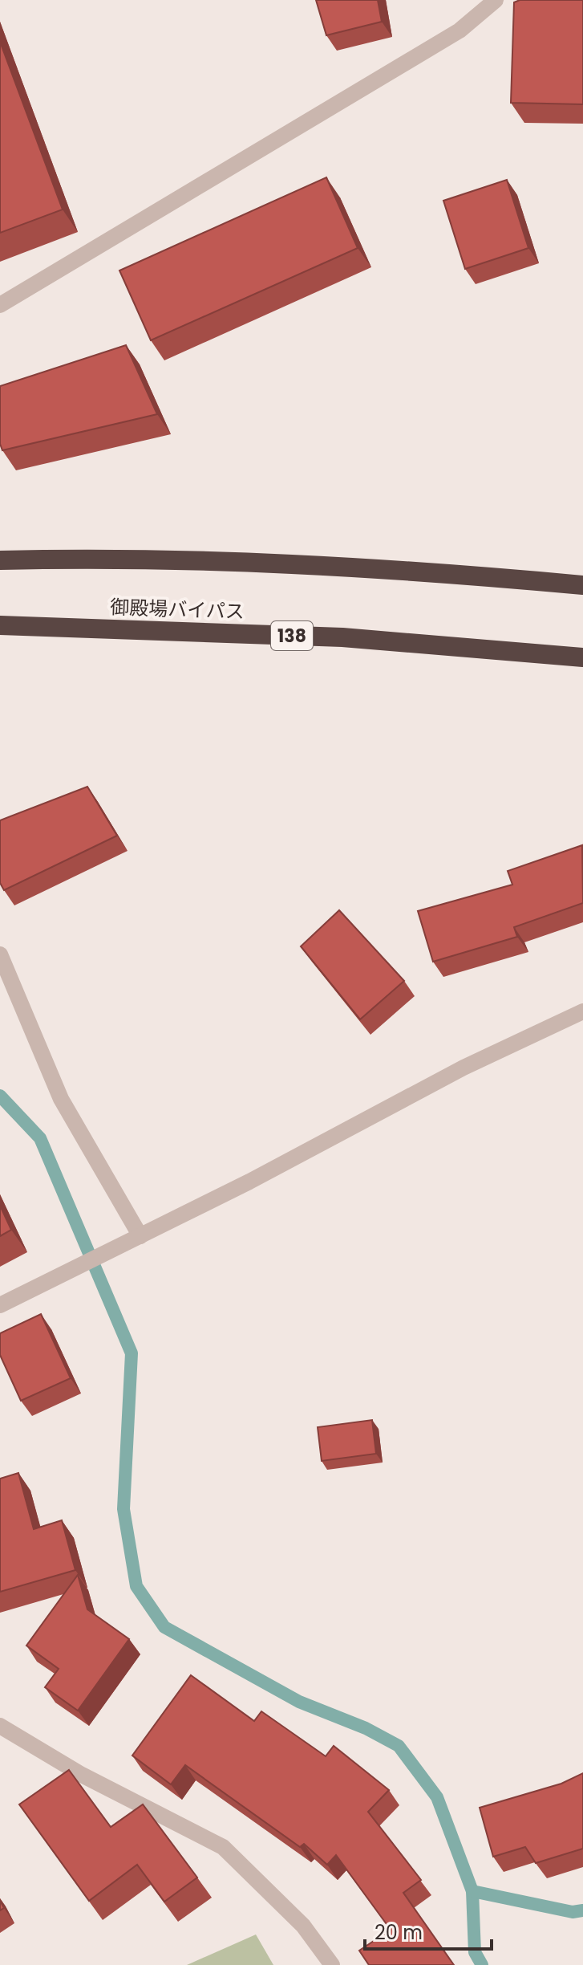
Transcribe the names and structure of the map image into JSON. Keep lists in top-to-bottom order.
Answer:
{
  "streets": {
    "highway": ["御殿場バイパス", "138"]
  },
  "scale_bar": "20 m"
}
